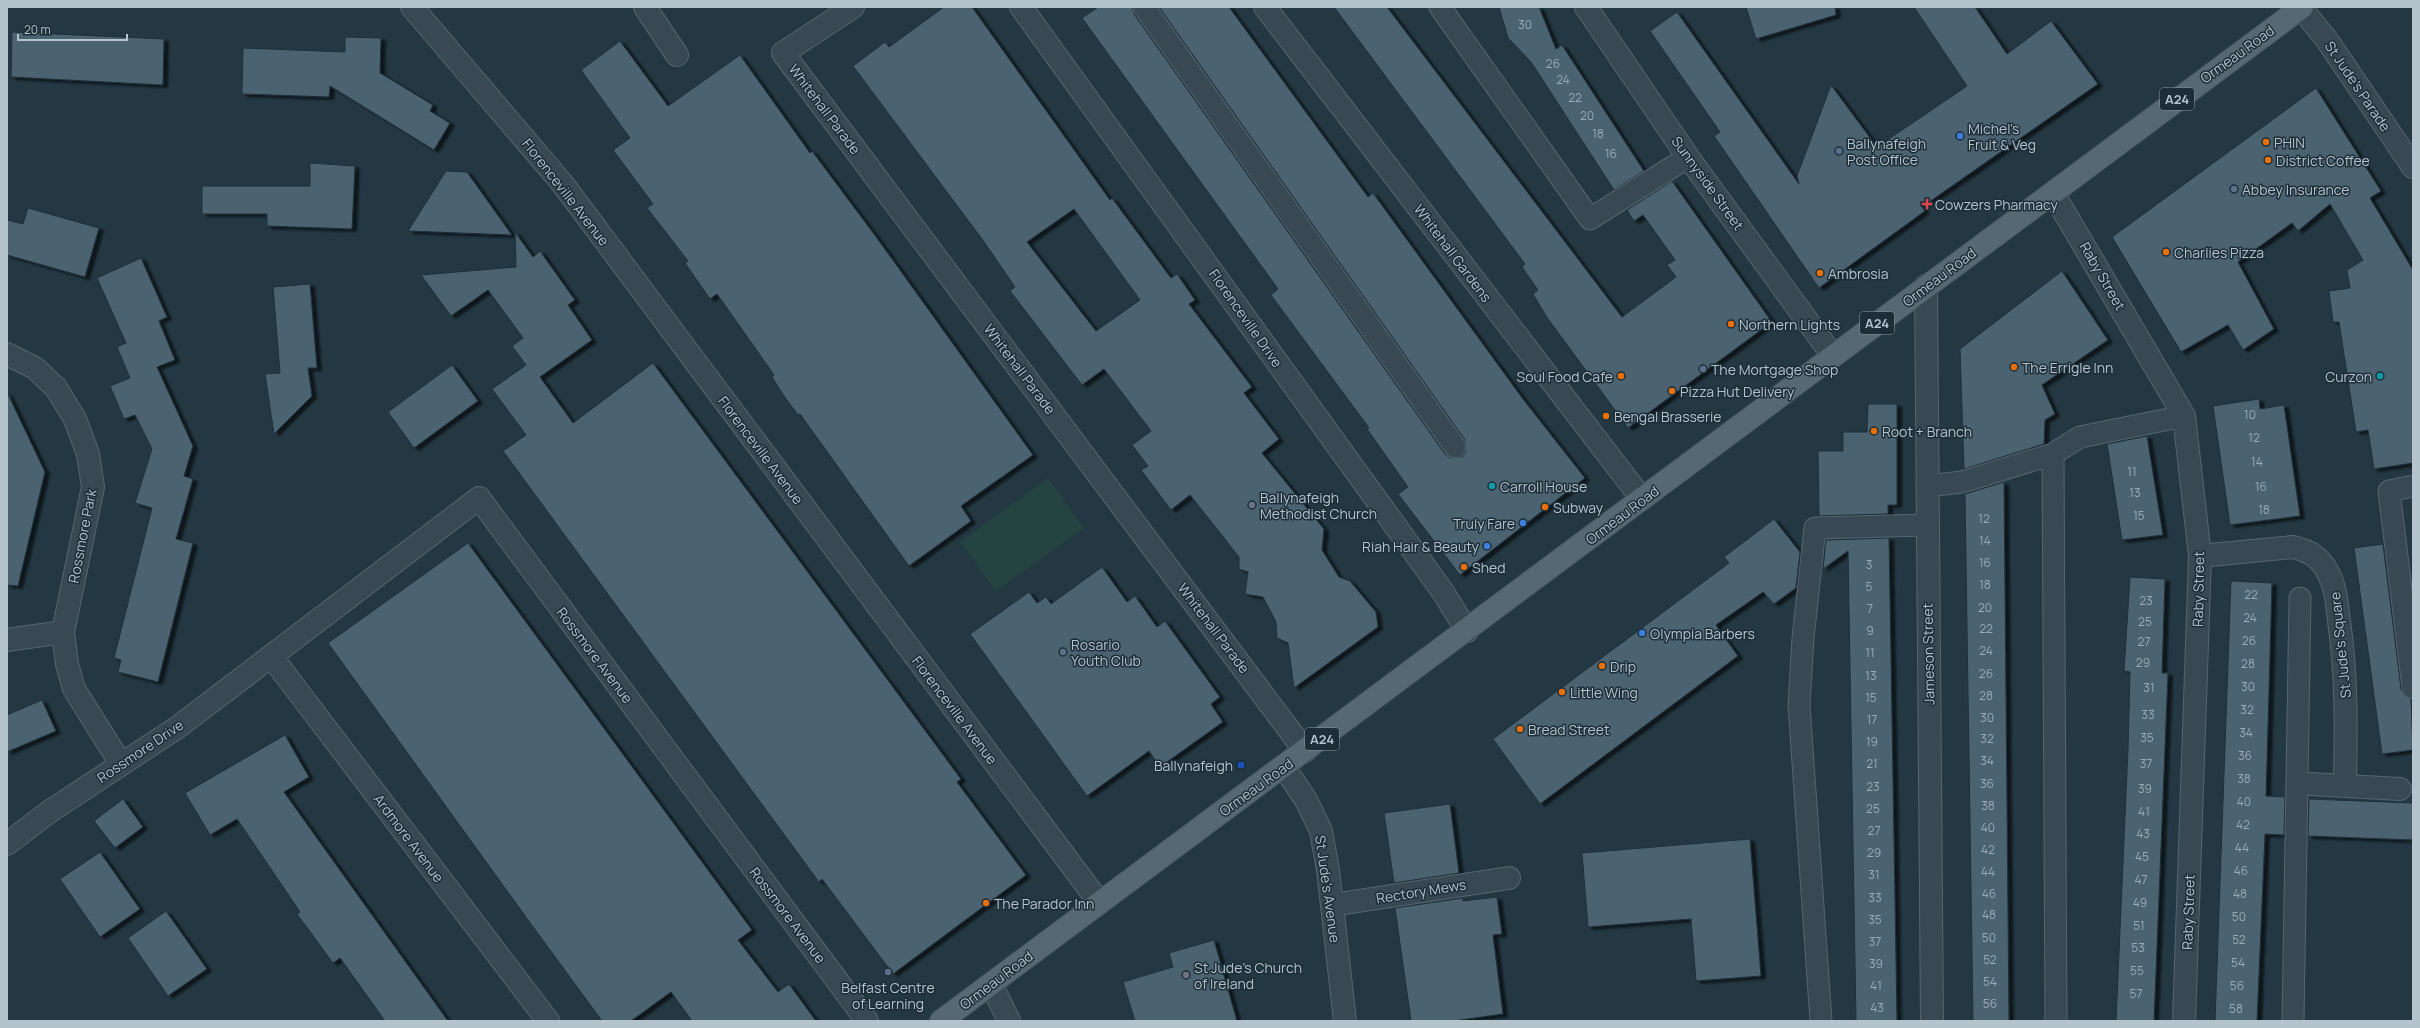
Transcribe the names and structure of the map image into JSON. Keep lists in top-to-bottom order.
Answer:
{
  "streets": {
    "main road": ["Ormeau Road", "A24"],
    "street": [
      "St Jude's Parade",
      "Whitehall Parade",
      "Sunnyside Street",
      "Florenceville Avenue",
      "Whitehall Gardens",
      "Raby Street",
      "Florenceville Drive",
      "Rossmore Park",
      "St Jude's Square",
      "Jameson Street",
      "Rossmore Avenue",
      "Rossmore Drive",
      "Ardmore Avenue",
      "St Jude's Avenue",
      "Rectory Mews"
    ]
  },
  "crossings": [
    ["Ormeau Road", "St Jude's Parade"],
    ["Ormeau Road", "Whitehall Parade"],
    ["Ormeau Road", "Sunnyside Street"],
    ["Ormeau Road", "Florenceville Avenue"],
    ["Ormeau Road", "Whitehall Gardens"],
    ["Ormeau Road", "Raby Street"],
    ["Ormeau Road", "Florenceville Drive"],
    ["Ormeau Road", "Jameson Street"],
    ["Ormeau Road", "St Jude's Avenue"],
    ["Raby Street", "St Jude's Square"],
    ["Rossmore Park", "Rossmore Drive"],
    ["Rossmore Avenue", "Rossmore Drive"],
    ["Rossmore Avenue", "Ardmore Avenue"],
    ["Rossmore Drive", "Ardmore Avenue"],
    ["St Jude's Avenue", "Rectory Mews"]
  ],
  "places": {
    "other": [
      "Michel's Fruit & Veg",
      "PHIN",
      "Ballynafeigh Post Office",
      "District Coffee",
      "Abbey Insurance",
      "Charlies Pizza",
      "Ambrosia",
      "Northern Lights",
      "The Errigle Inn",
      "The Mortgage Shop",
      "Soul Food Cafe",
      "Curzon",
      "Pizza Hut Delivery",
      "Bengal Brasserie",
      "Root + Branch",
      "Carroll House",
      "Ballynafeigh Methodist Church",
      "Subway",
      "Truly Fare",
      "Riah Hair & Beauty",
      "Shed",
      "Olympia Barbers",
      "Rosario Youth Club",
      "Drip",
      "Little Wing",
      "Bread Street",
      "The Parador Inn",
      "Belfast Centre of Learning",
      "St Jude's Church of Ireland"
    ],
    "health": ["Cowzers Pharmacy"],
    "transit": ["Ballynafeigh"]
  },
  "house_numbers": [
    "30",
    "26",
    "24",
    "22",
    "20",
    "18",
    "16",
    "10",
    "12",
    "14",
    "11",
    "16",
    "13",
    "18",
    "15",
    "12",
    "14",
    "16",
    "3",
    "18",
    "5",
    "22",
    "23",
    "20",
    "7",
    "24",
    "25",
    "22",
    "9",
    "26",
    "27",
    "24",
    "11",
    "29",
    "28",
    "26",
    "13",
    "30",
    "31",
    "28",
    "15",
    "32",
    "33",
    "30",
    "17",
    "34",
    "35",
    "32",
    "19",
    "36",
    "34",
    "21",
    "37",
    "38",
    "36",
    "23",
    "39",
    "40",
    "38",
    "25",
    "41",
    "42",
    "40",
    "27",
    "43",
    "44",
    "42",
    "29",
    "45",
    "46",
    "44",
    "31",
    "47",
    "46",
    "48",
    "33",
    "49",
    "48",
    "50",
    "35",
    "51",
    "50",
    "52",
    "37",
    "53",
    "52",
    "54",
    "39",
    "55",
    "54",
    "41",
    "56",
    "57",
    "56",
    "43",
    "58"
  ],
  "scale_bar": "20 m"
}
